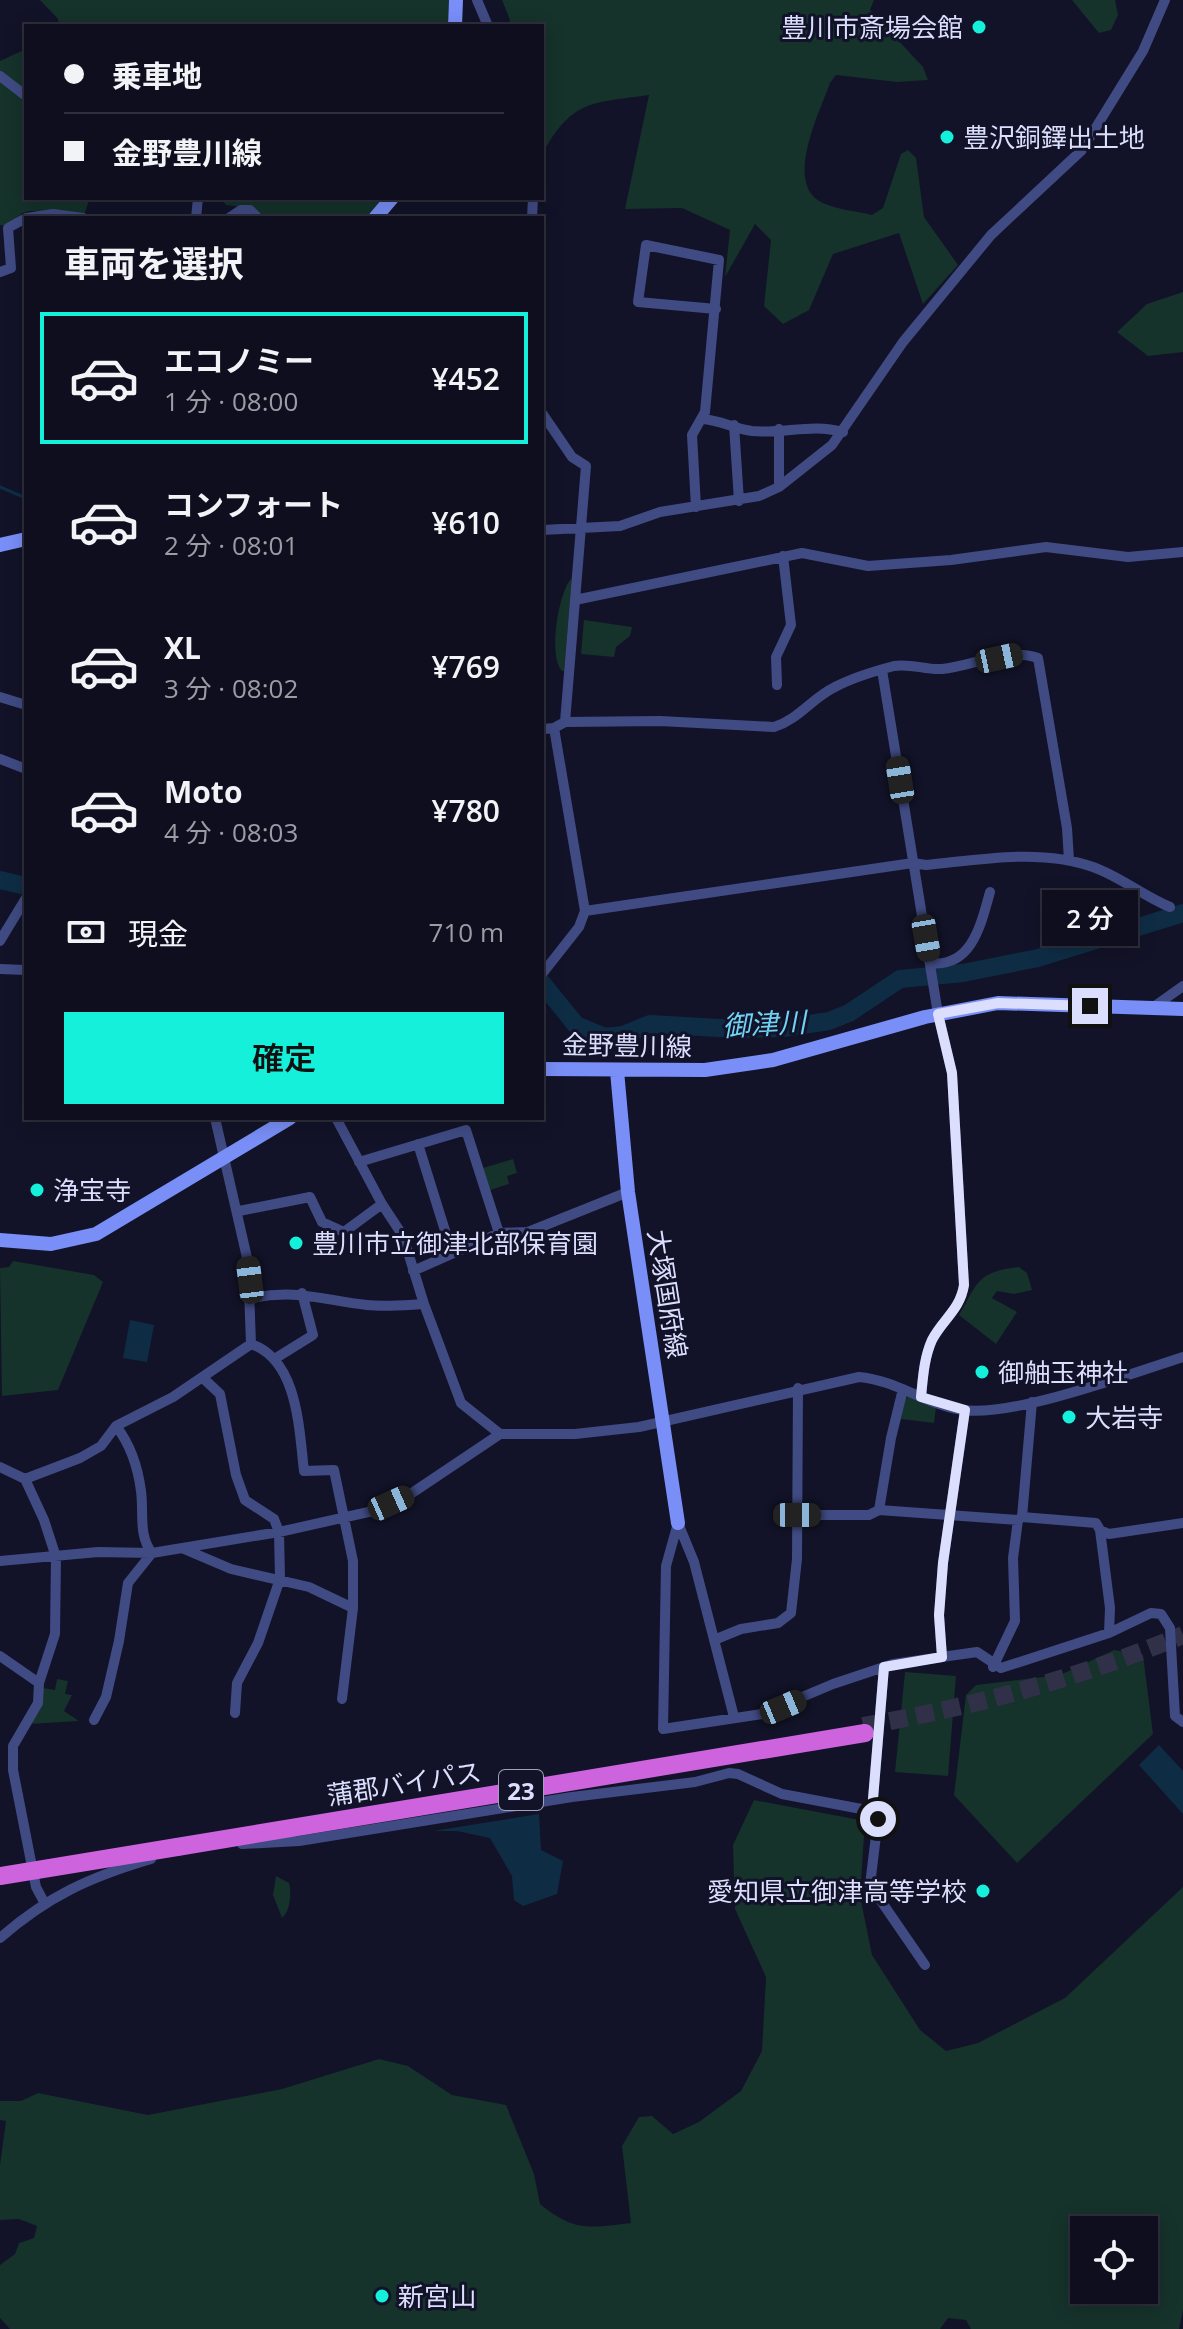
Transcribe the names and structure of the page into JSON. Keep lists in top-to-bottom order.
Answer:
{
  "streets": {
    "highway": ["蒲郡バイパス", "23"],
    "main road": ["金野豊川線", "大塚国府線"]
  },
  "crossings": [
    ["金野豊川線", "大塚国府線"]
  ],
  "water": ["御津川"],
  "places": [
    "豊川市斎場会館",
    "豊沢銅鐸出土地",
    "浄宝寺",
    "豊川市立御津北部保育園",
    "御舳玉神社",
    "大岩寺",
    "愛知県立御津高等学校",
    "新宮山"
  ],
  "page": {
    "banner": ["乗車地", "金野豊川線"],
    "heading": "車両を選択",
    "list": [
      {
        "name": "エコノミー",
        "note": "1 分 · 08:00",
        "value": "¥452"
      },
      {
        "name": "コンフォート",
        "note": "2 分 · 08:01",
        "value": "¥610"
      },
      {
        "name": "XL",
        "note": "3 分 · 08:02",
        "value": "¥769"
      },
      {
        "name": "Moto",
        "note": "4 分 · 08:03",
        "value": "¥780"
      }
    ],
    "pay": ["現金", "710 m"],
    "bubble": "2 分",
    "buttons": "確定"
  }
}
